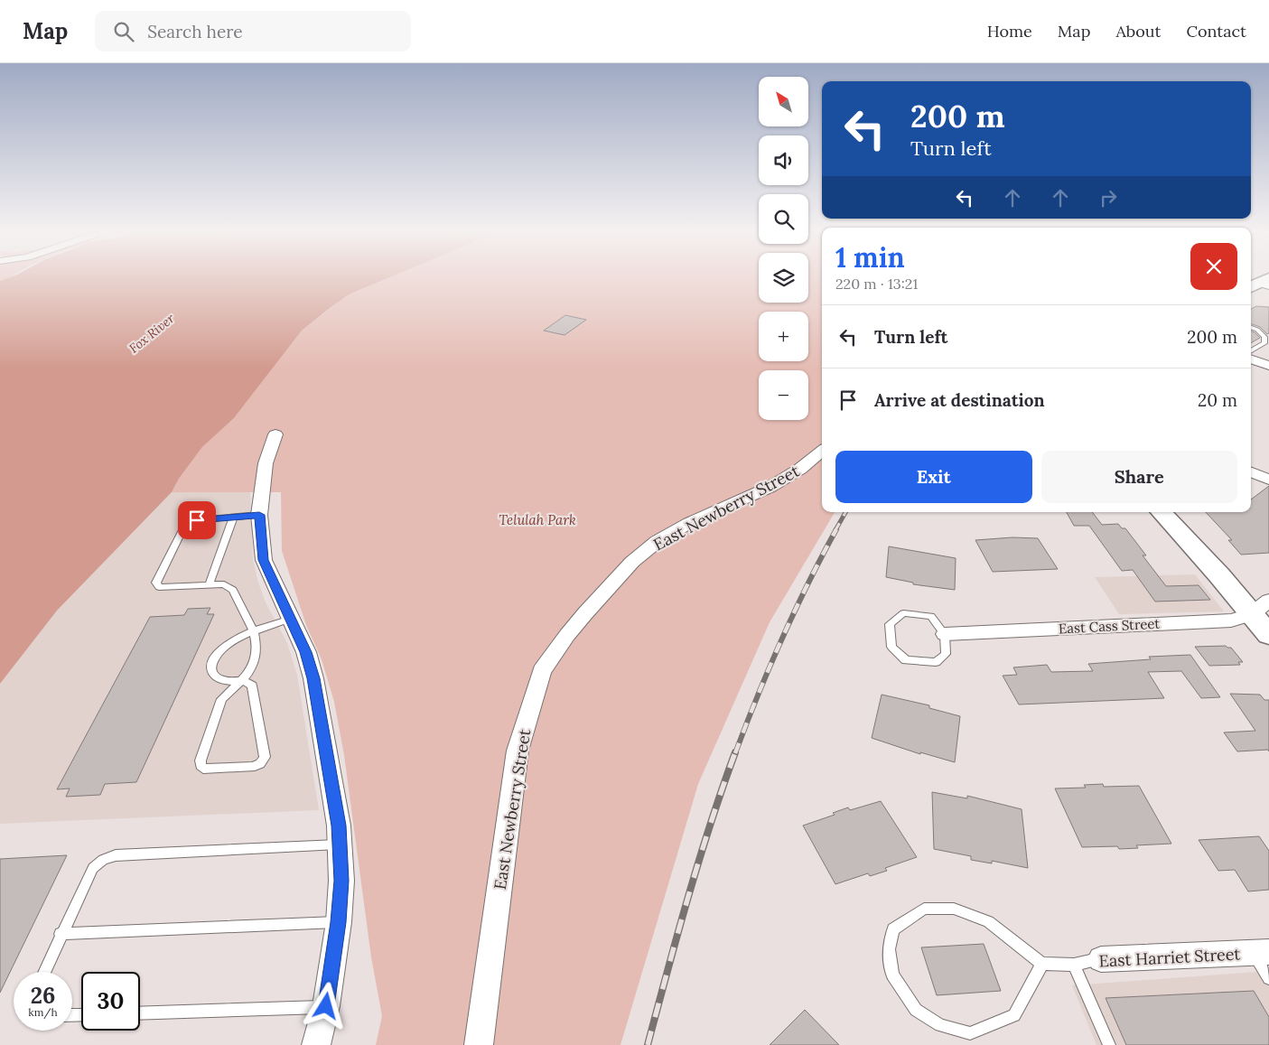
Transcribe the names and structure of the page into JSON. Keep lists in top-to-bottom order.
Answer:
{
  "streets": {
    "street": ["East Newberry Street", "East Cass Street", "East Harriet Street"]
  },
  "water": ["Fox River"],
  "parks": ["Telulah Park"],
  "north": "top left",
  "page": {
    "header": "Map",
    "search": "Search here",
    "nav": [
      "Home",
      "Map",
      "About",
      "Contact"
    ],
    "map_buttons": ["+", "−"],
    "turn": ["200 m", "Turn left"],
    "heading": ["1 min", "220 m · 13:21"],
    "list": [
      {
        "name": "Turn left",
        "value": "200 m"
      },
      {
        "name": "Arrive at destination",
        "value": "20 m"
      }
    ],
    "buttons": ["Exit", "Share"],
    "speed": "26 km/h",
    "limit": "30"
  }
}
